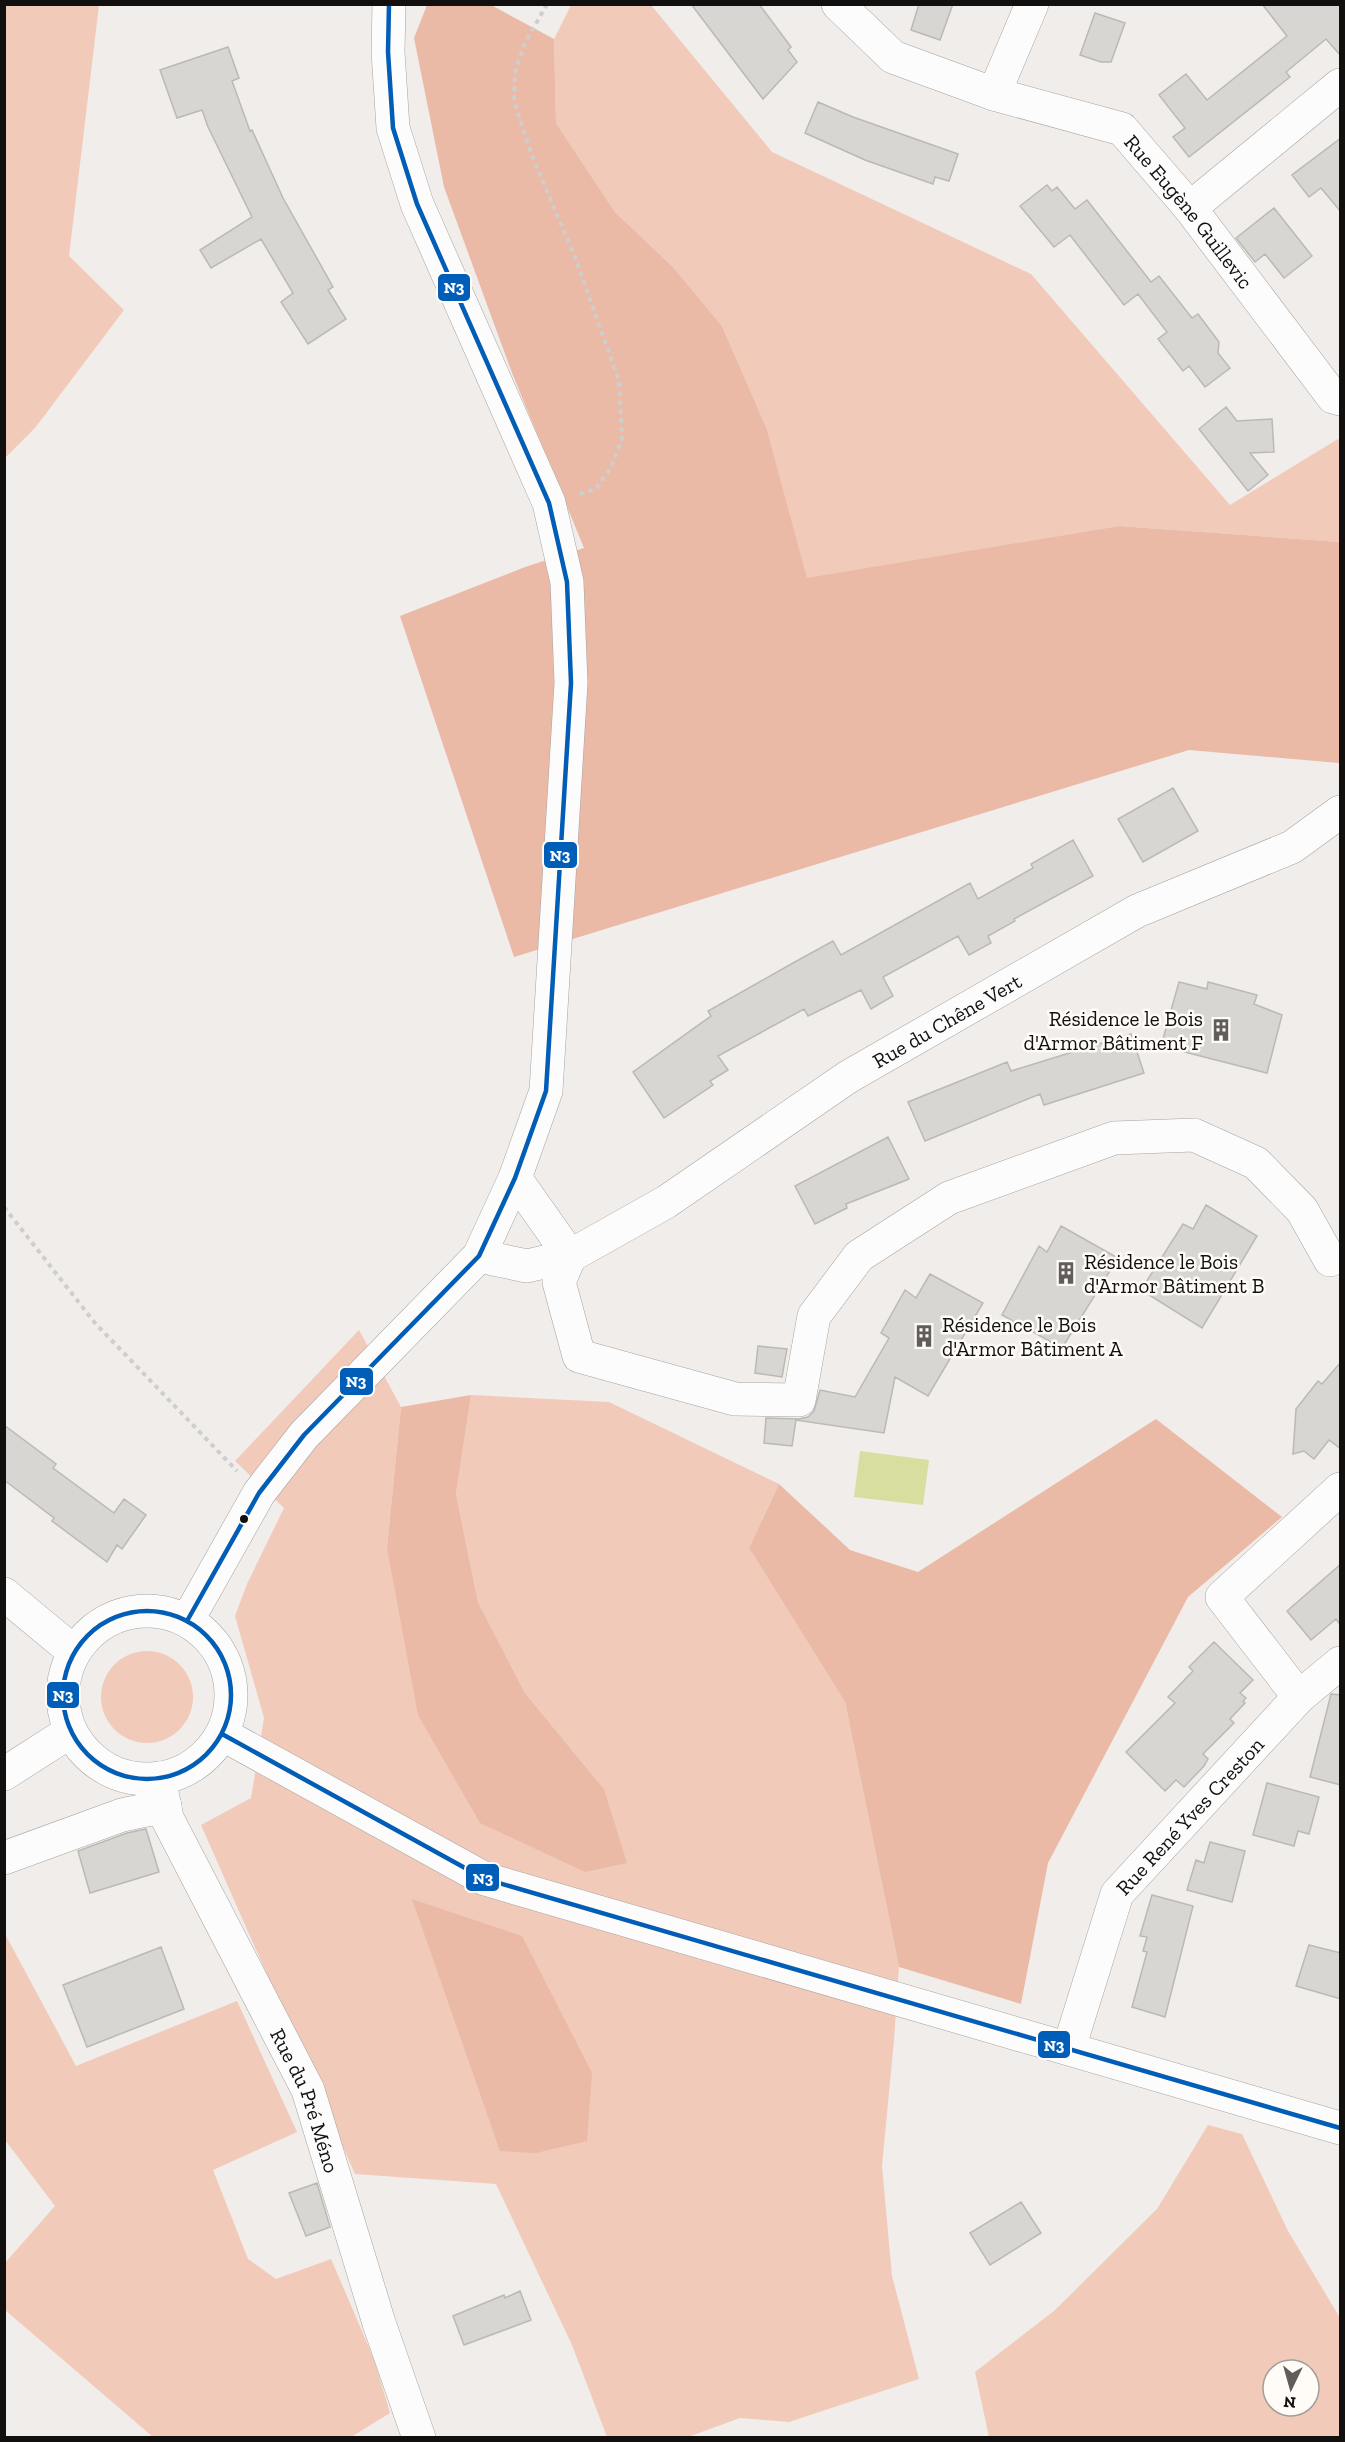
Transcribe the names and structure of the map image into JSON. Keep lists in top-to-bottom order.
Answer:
{
  "streets": {
    "street": [
      "Rue Eugène Guillevic",
      "Rue du Chêne Vert",
      "Rue René Yves Creston",
      "Rue du Pré Méno"
    ]
  },
  "places": {
    "building": ["Résidence le Bois d'Armor Bâtiment F", "Résidence le Bois d'Armor Bâtiment B", "Résidence le Bois d'Armor Bâtiment A"]
  },
  "lines": ["transit line N3"],
  "north": "bottom"
}
